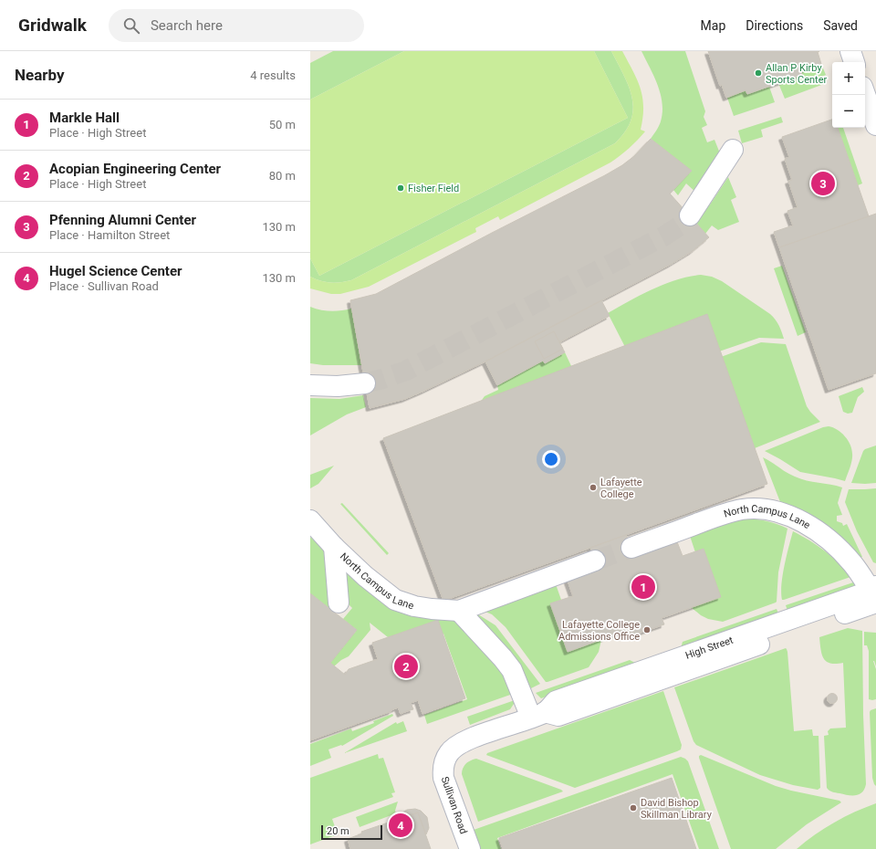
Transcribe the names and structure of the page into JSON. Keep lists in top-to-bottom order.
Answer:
{
  "streets": {
    "street": ["North Campus Lane", "High Street", "Sullivan Road"]
  },
  "crossings": [
    ["North Campus Lane", "High Street"],
    ["High Street", "Sullivan Road"]
  ],
  "places": [
    "Allan P Kirby Sports Center",
    "Fisher Field",
    "Lafayette College",
    "Lafayette College Admissions Office",
    "David Bishop Skillman Library"
  ],
  "scale_bar": "20 m",
  "page": {
    "header": "Gridwalk",
    "search": "Search here",
    "nav": ["Map", "Directions", "Saved"],
    "heading": ["Nearby", "4 results"],
    "map_buttons": ["+", "−"],
    "list": [
      {
        "mark": "1",
        "name": "Markle Hall",
        "note": "Place · High Street",
        "value": "50 m"
      },
      {
        "mark": "2",
        "name": "Acopian Engineering Center",
        "note": "Place · High Street",
        "value": "80 m"
      },
      {
        "mark": "3",
        "name": "Pfenning Alumni Center",
        "note": "Place · Hamilton Street",
        "value": "130 m"
      },
      {
        "mark": "4",
        "name": "Hugel Science Center",
        "note": "Place · Sullivan Road",
        "value": "130 m"
      }
    ],
    "pins": [
      "3",
      "1",
      "2",
      "4"
    ],
    "scale": "20 m"
  }
}
